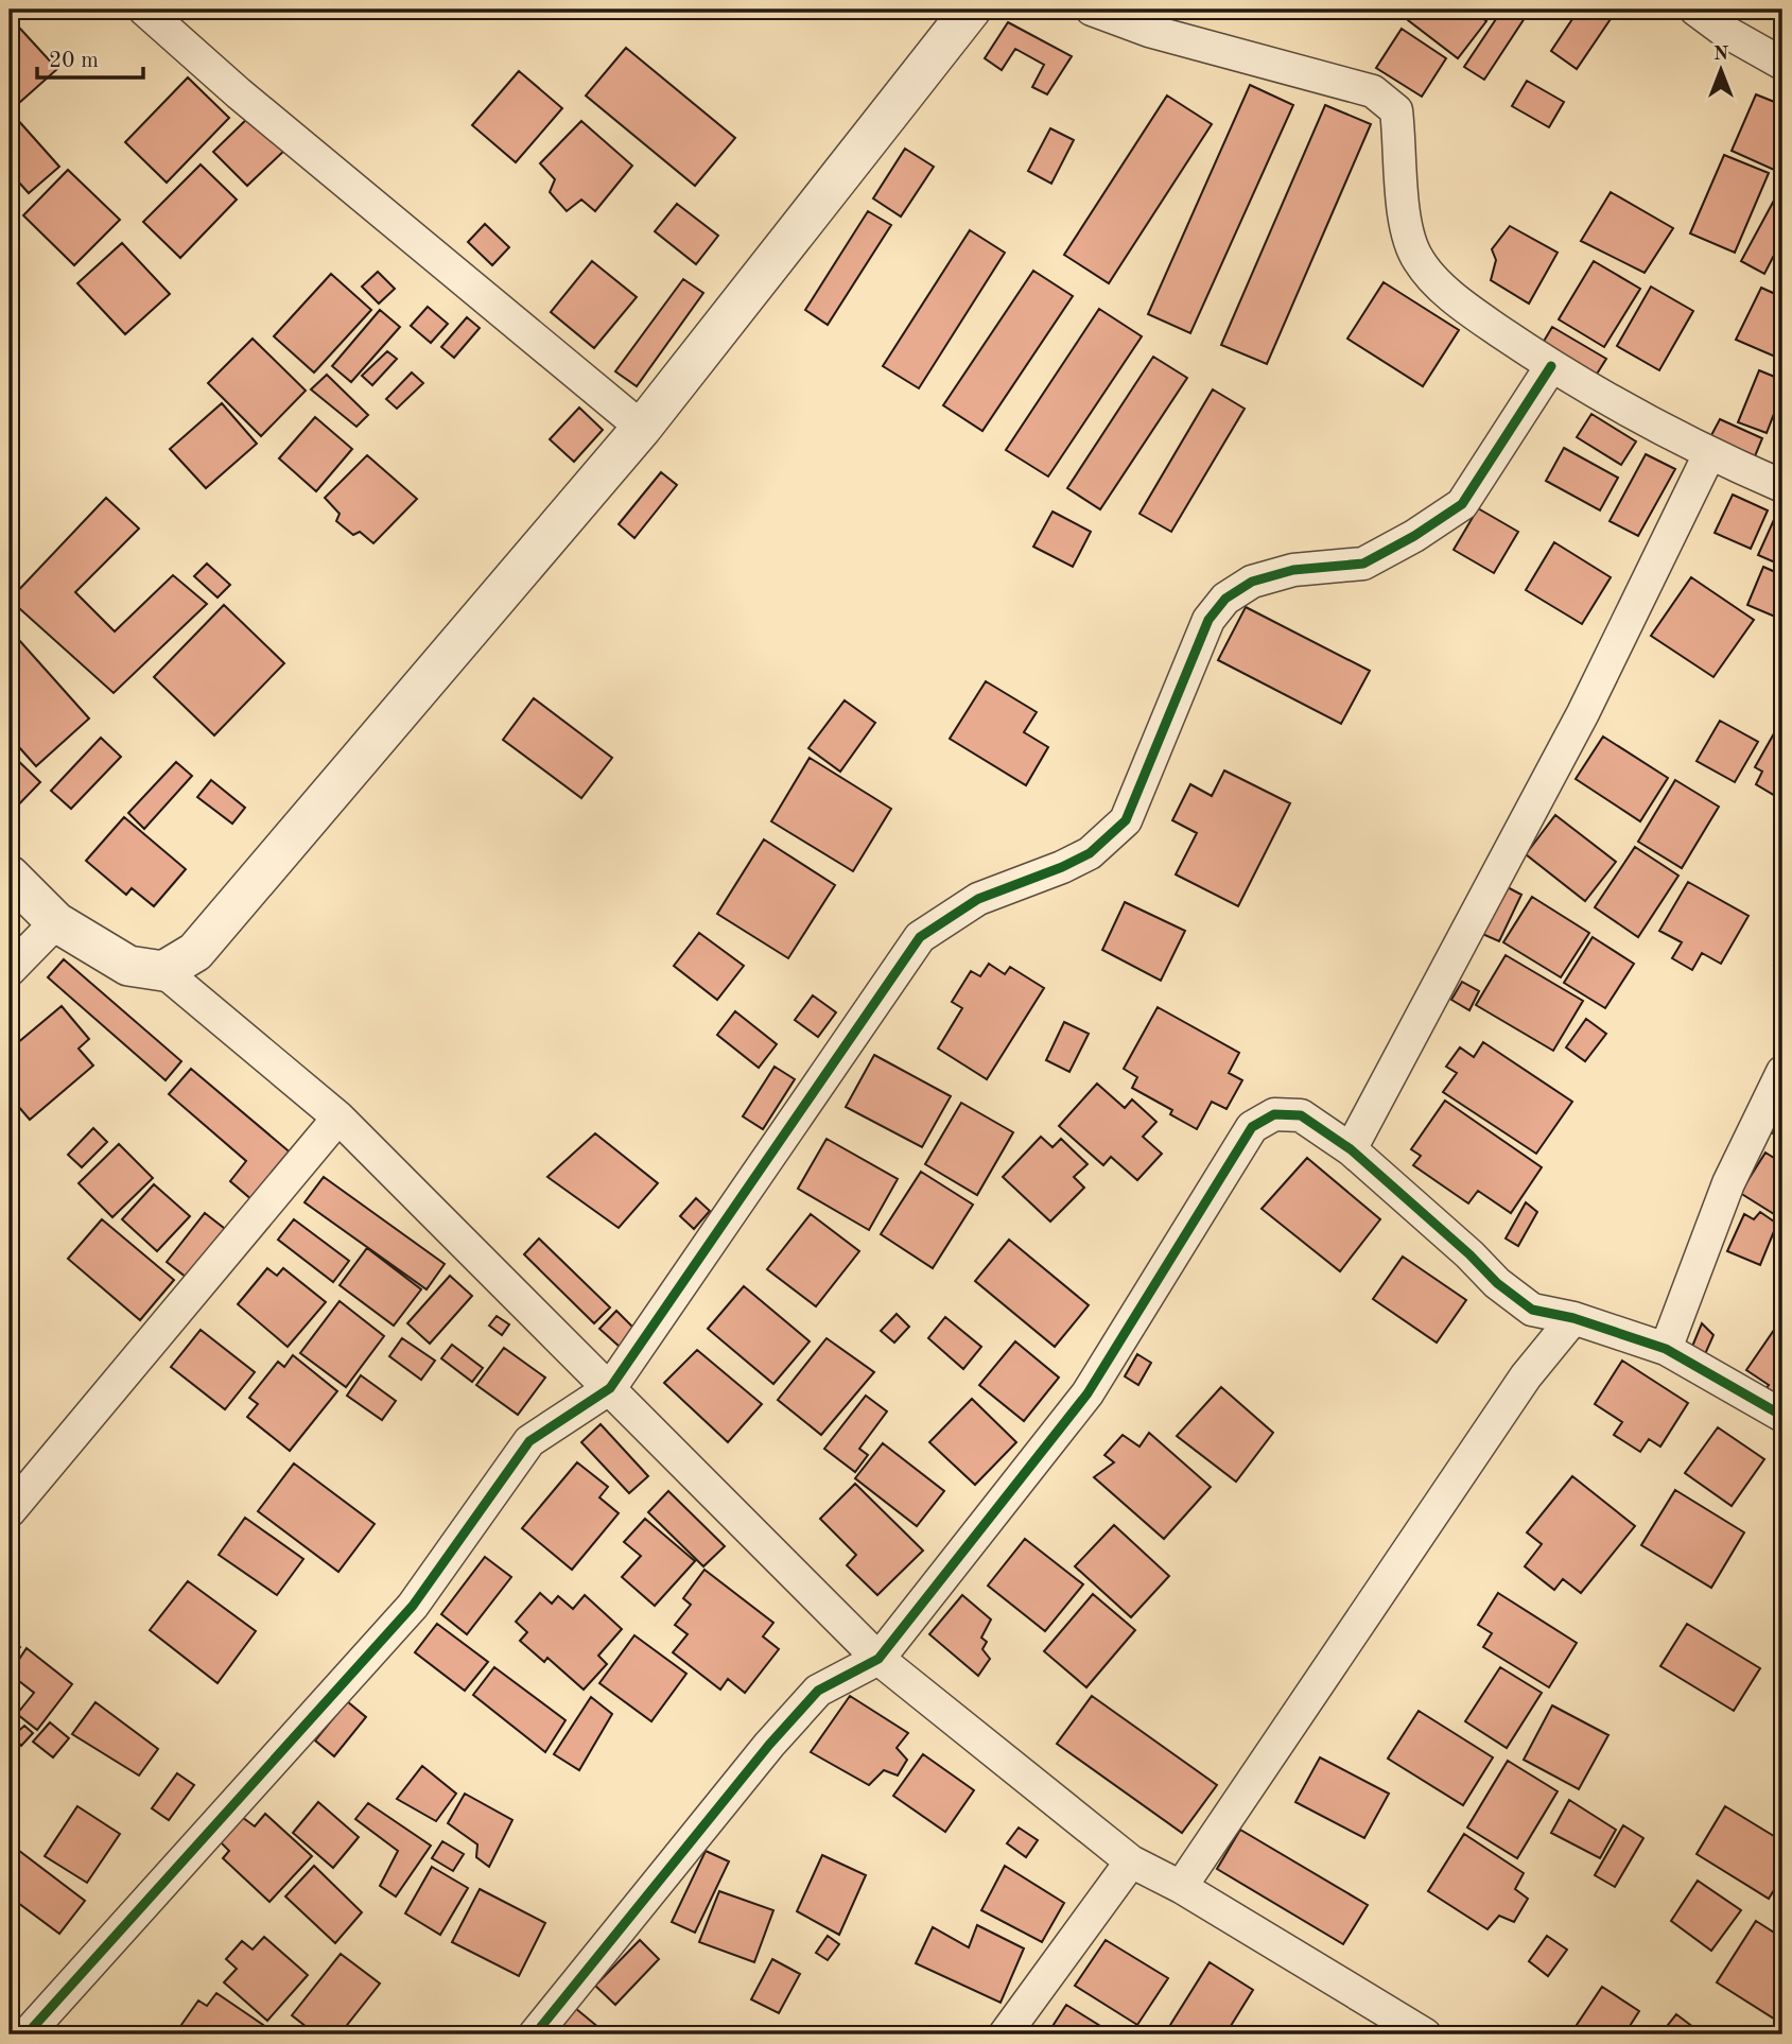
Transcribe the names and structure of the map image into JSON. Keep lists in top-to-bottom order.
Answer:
{
  "scale_bar": "20 m",
  "north": "top"
}
